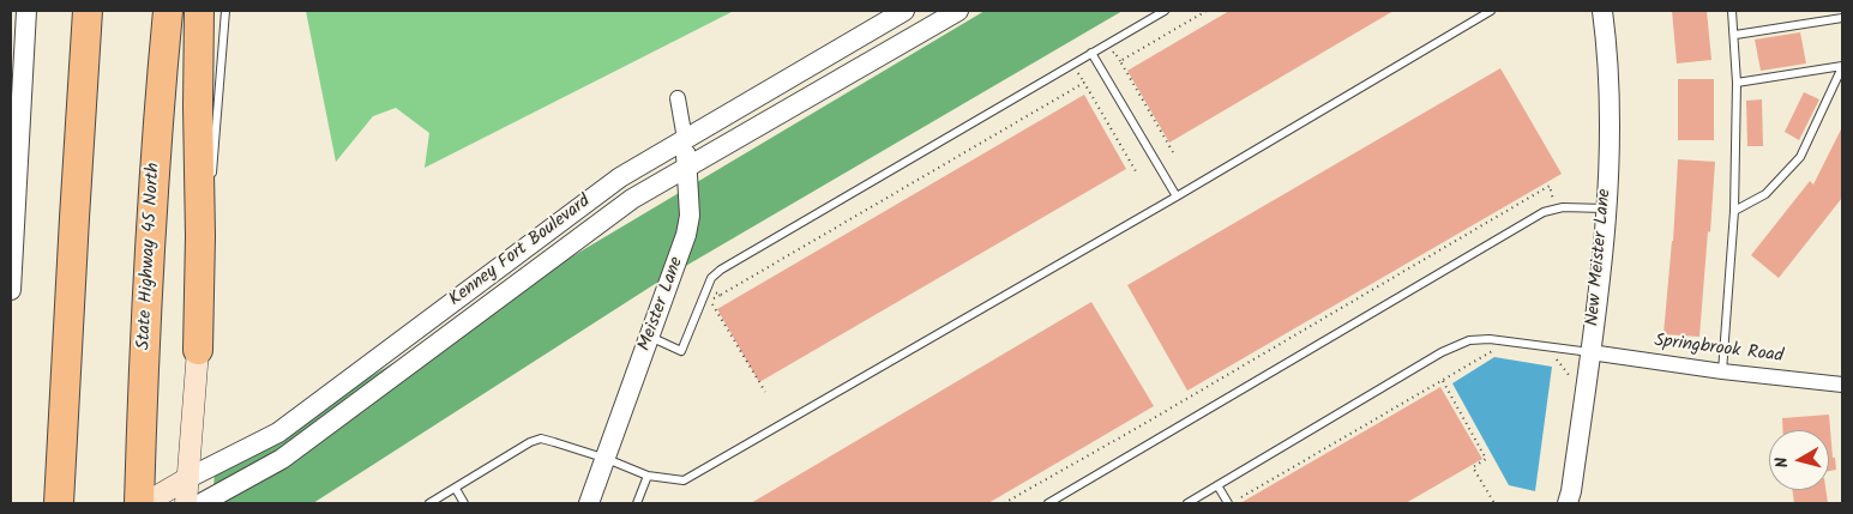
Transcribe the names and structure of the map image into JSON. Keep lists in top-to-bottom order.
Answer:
{
  "streets": {
    "highway": ["State Highway 45 North"],
    "main road": ["Kenney Fort Boulevard"],
    "street": ["New Meister Lane", "Meister Lane", "Springbrook Road"]
  },
  "crossings": [
    ["Kenney Fort Boulevard", "Meister Lane"],
    ["New Meister Lane", "Springbrook Road"]
  ],
  "north": "left"
}
